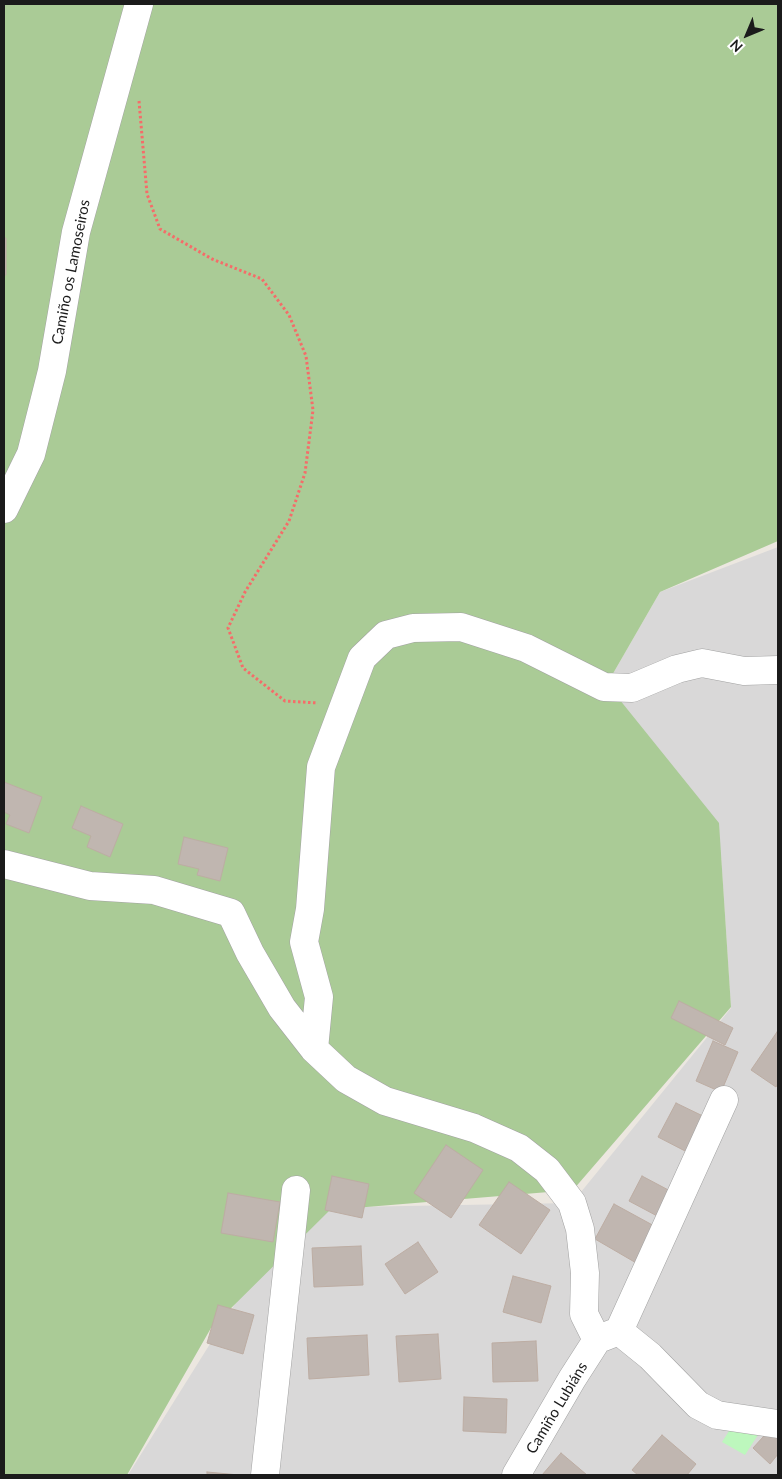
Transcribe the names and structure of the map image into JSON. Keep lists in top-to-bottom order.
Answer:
{
  "streets": {
    "street": ["Camiño os Lamoseiros", "Camiño Lubiáns"]
  },
  "north": "bottom left"
}
